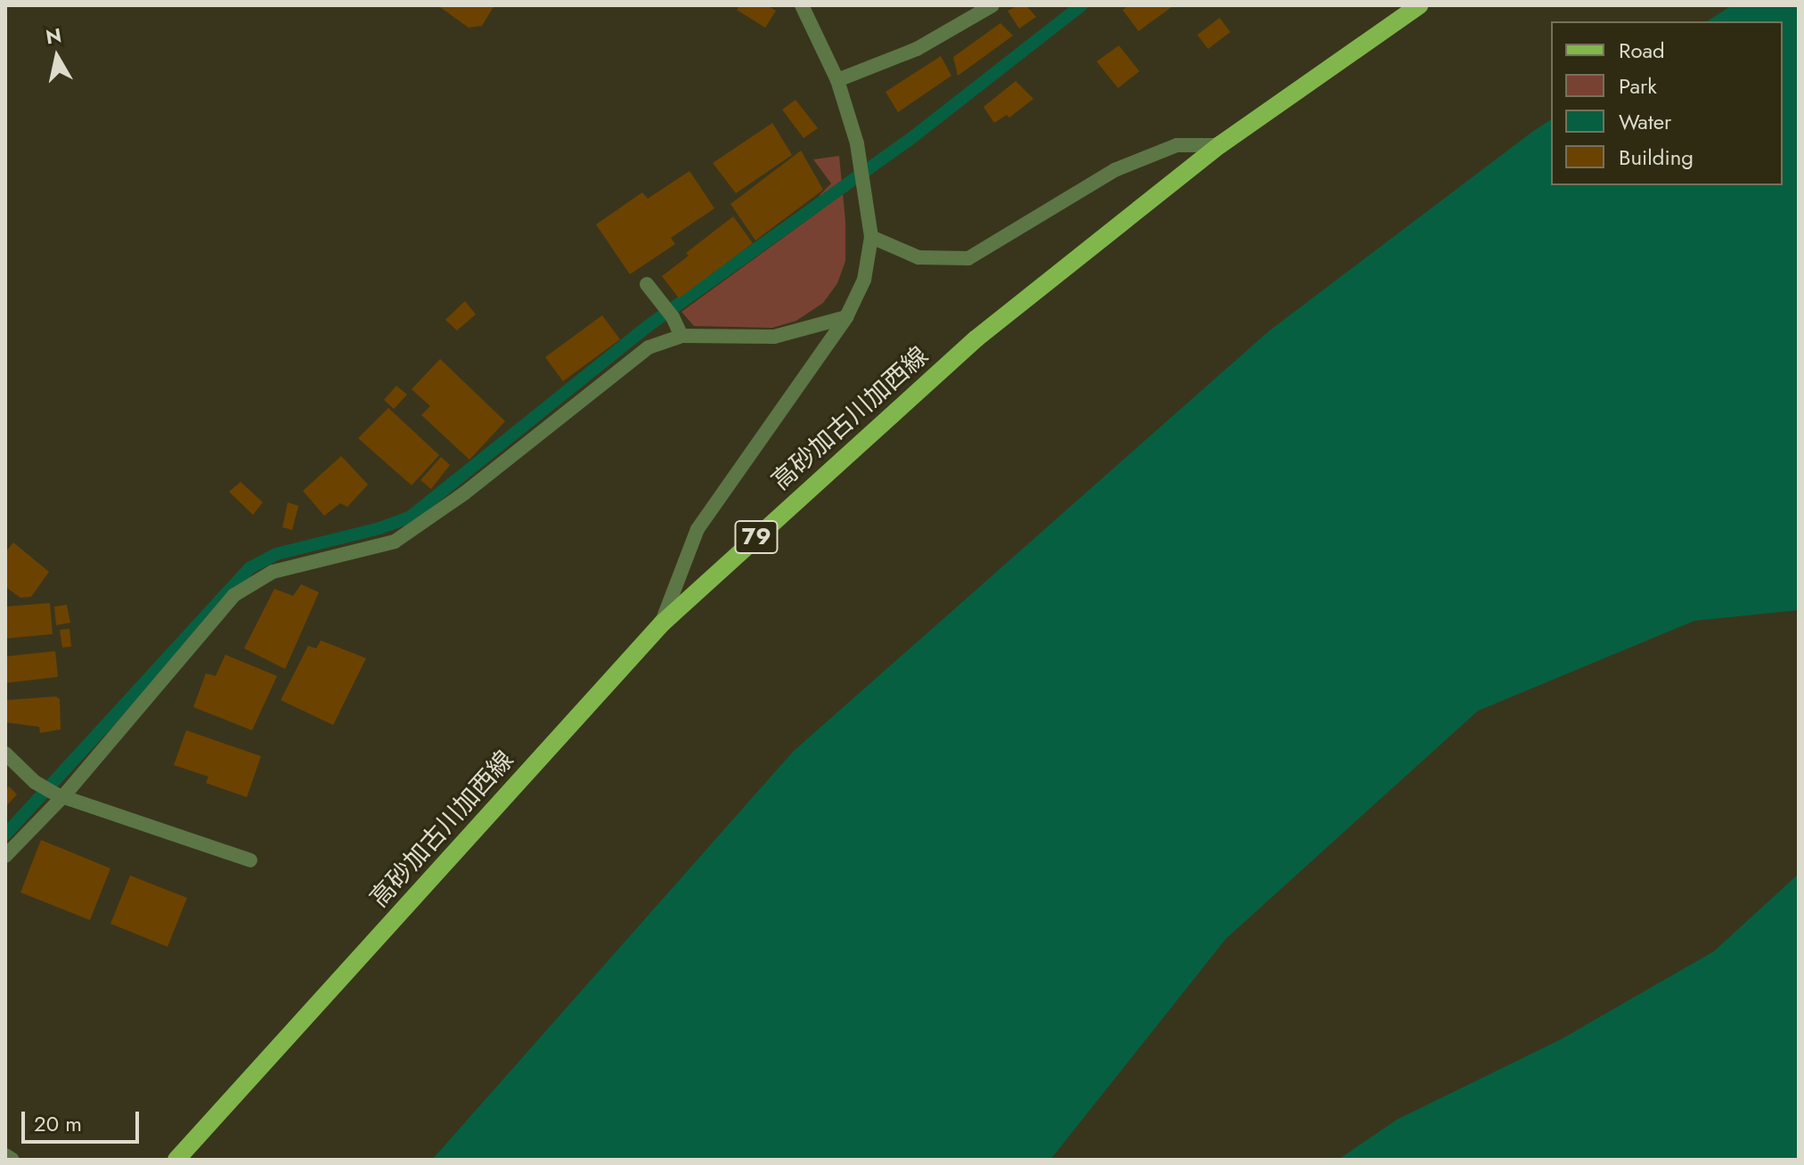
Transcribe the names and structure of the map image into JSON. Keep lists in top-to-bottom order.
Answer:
{
  "streets": {
    "main road": ["高砂加古川加西線", "79"]
  },
  "legend": [
    "Road",
    "Park",
    "Water",
    "Building"
  ],
  "scale_bar": "20 m",
  "north": "top"
}
